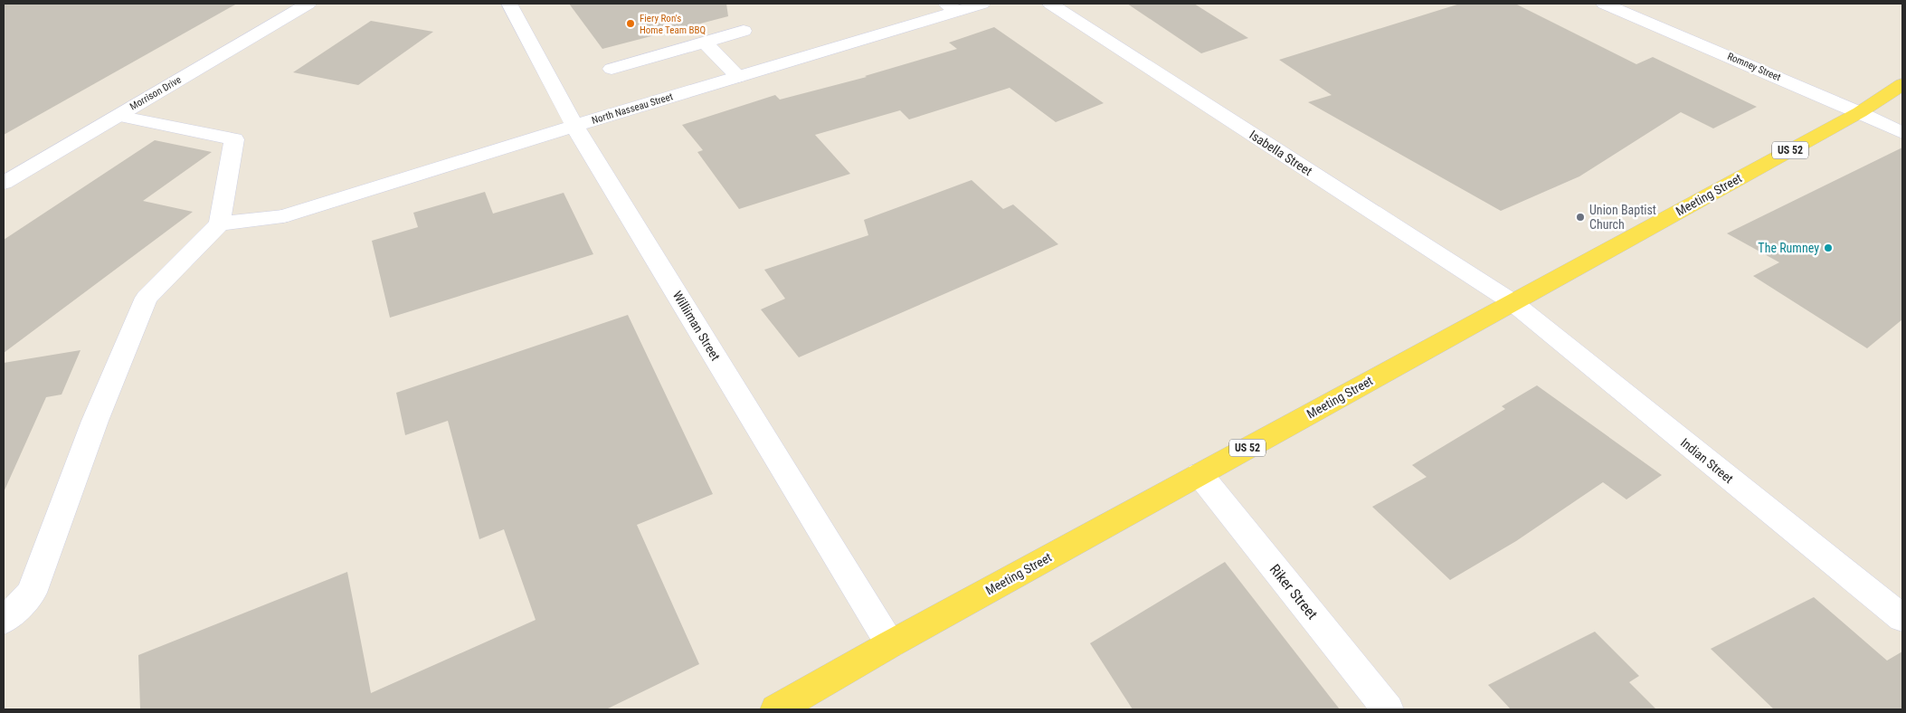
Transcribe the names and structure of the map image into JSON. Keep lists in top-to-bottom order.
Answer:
{
  "streets": {
    "main road": ["US 52", "Meeting Street"],
    "street": [
      "Romney Street",
      "Morrison Drive",
      "North Nasseau Street",
      "Isabella Street",
      "Williiman Street",
      "Indian Street",
      "Riker Street"
    ]
  },
  "crossings": [
    ["Romney Street", "Meeting Street"],
    ["North Nasseau Street", "Williiman Street"],
    ["Isabella Street", "Meeting Street"],
    ["Isabella Street", "Indian Street"],
    ["Meeting Street", "Williiman Street"],
    ["Meeting Street", "Indian Street"],
    ["Meeting Street", "Riker Street"]
  ],
  "places": ["Fiery Ron's Home Team BBQ", "Union Baptist Church", "The Rumney"]
}
